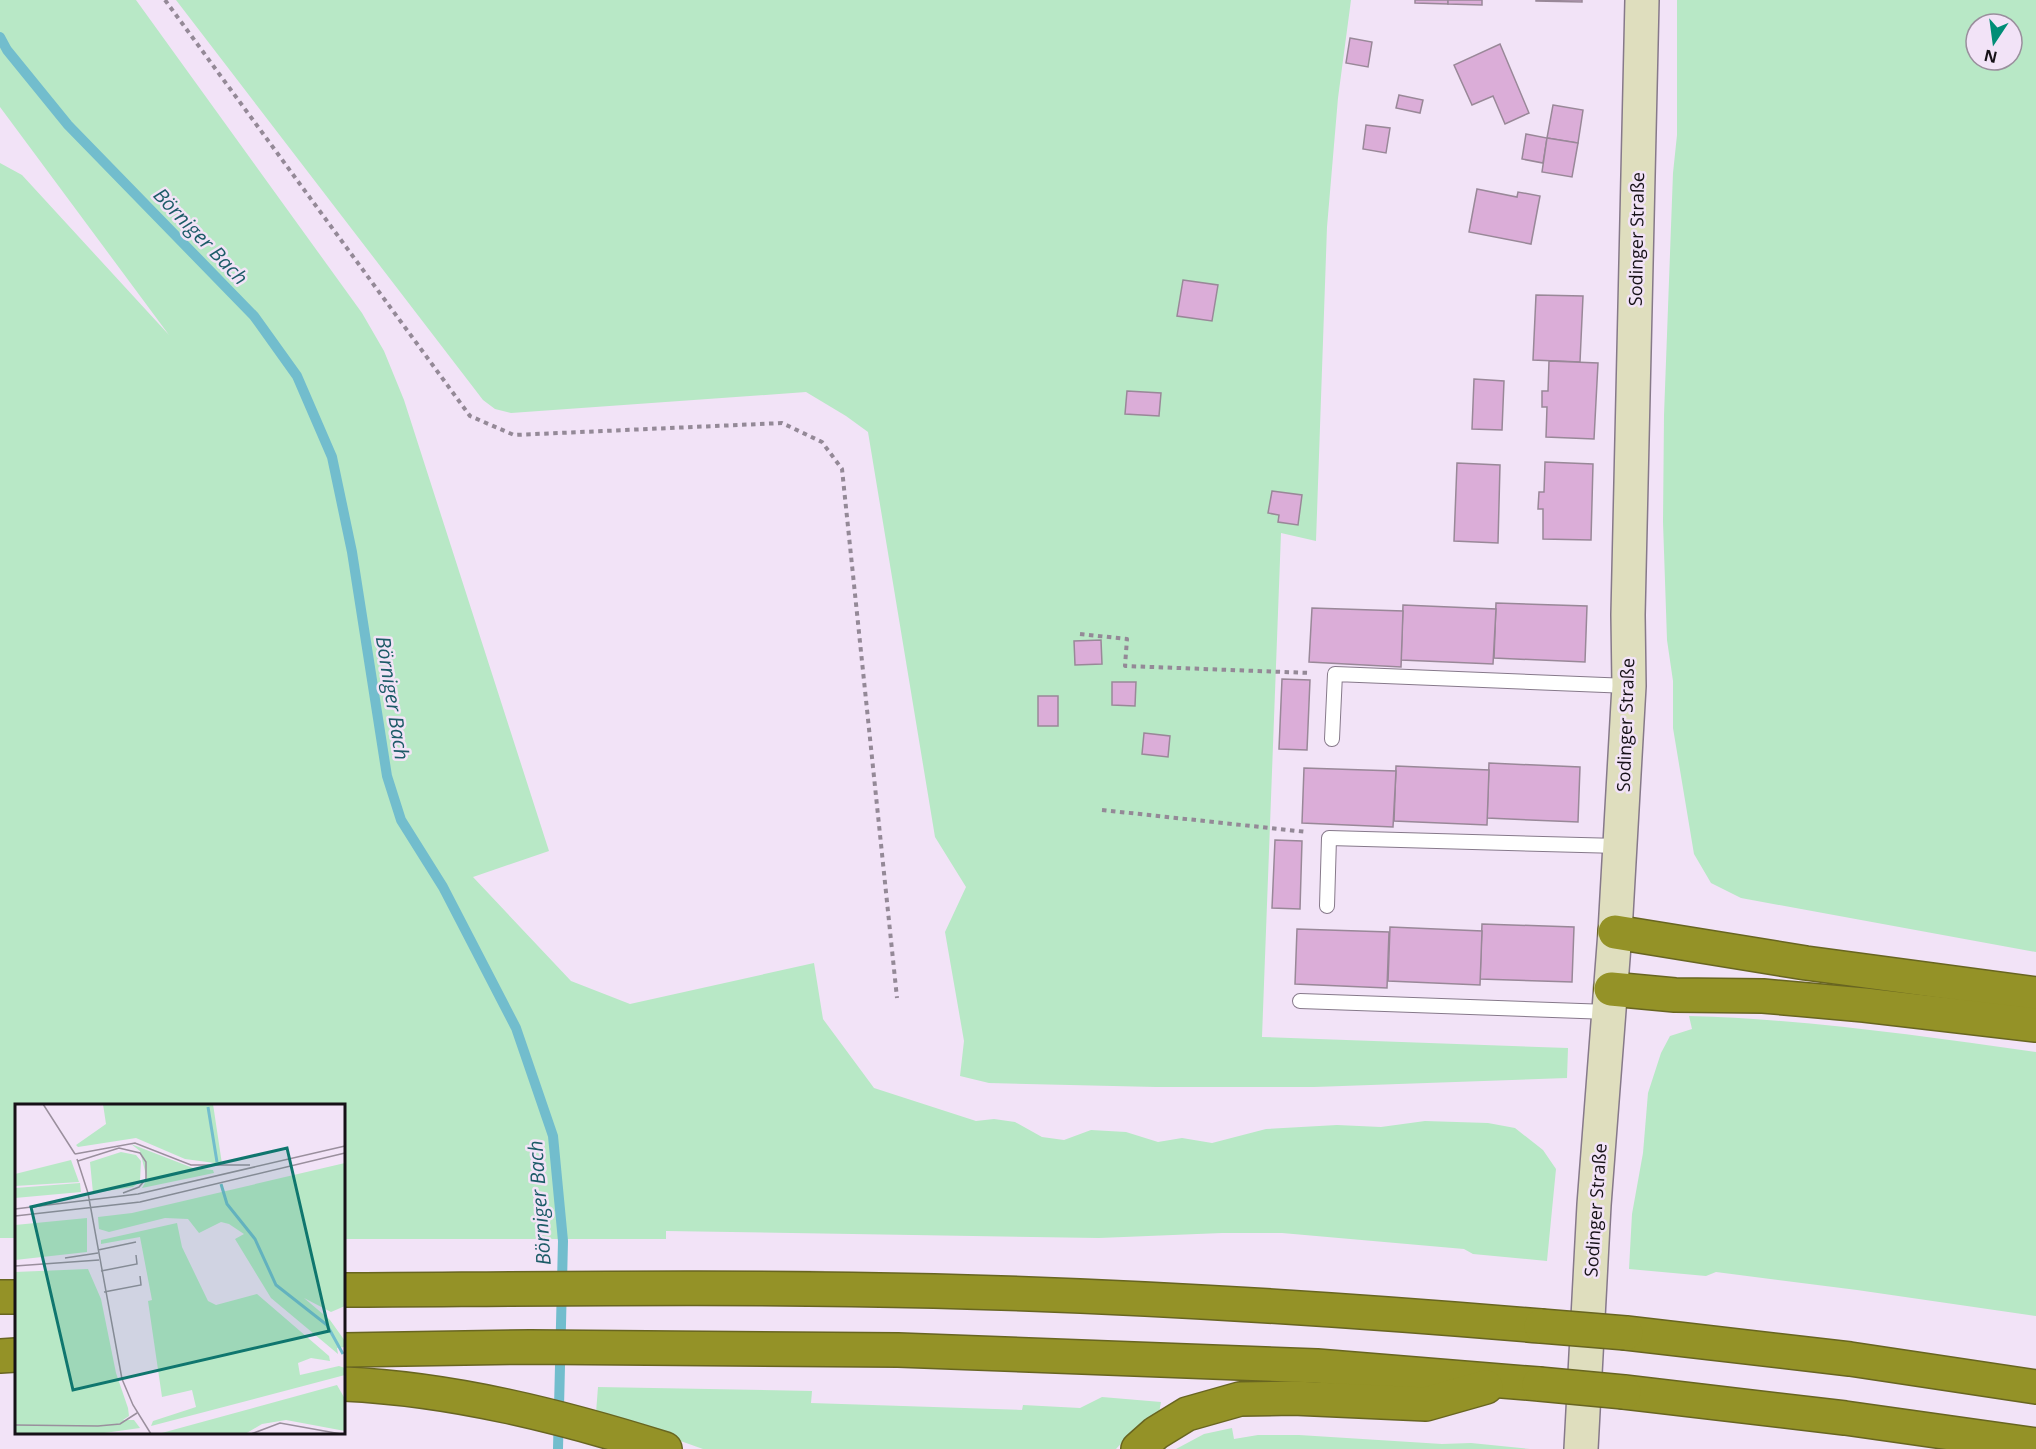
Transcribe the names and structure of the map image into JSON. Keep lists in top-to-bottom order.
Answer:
{
  "streets": {
    "main road": ["Sodinger Straße"]
  },
  "water": ["Börniger Bach"],
  "north": "bottom"
}
